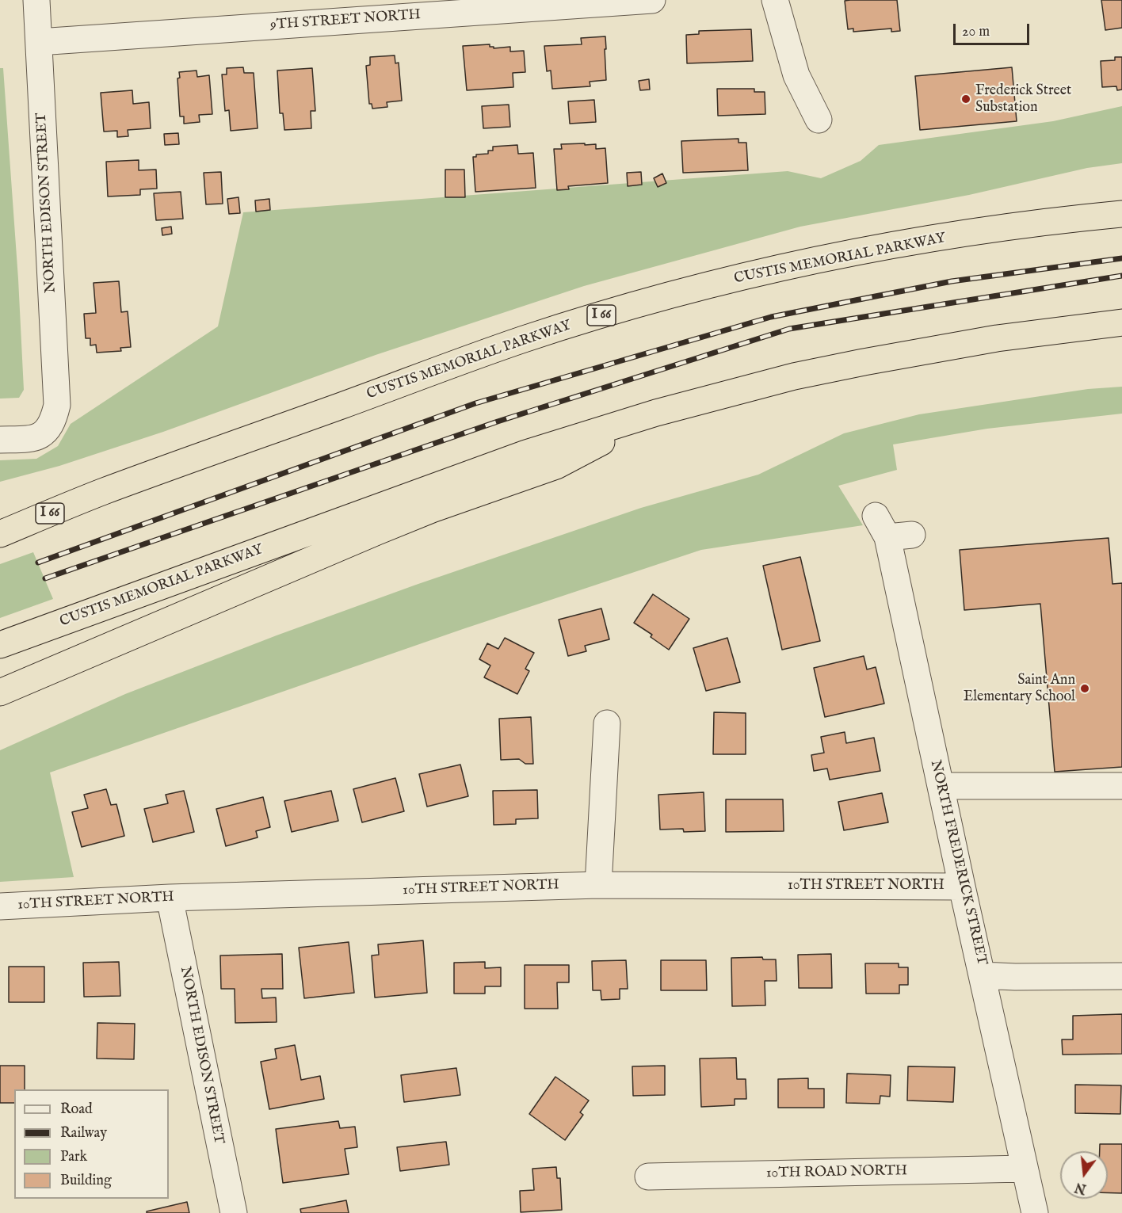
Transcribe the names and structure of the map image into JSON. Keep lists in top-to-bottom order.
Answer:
{
  "streets": {
    "highway": ["CUSTIS MEMORIAL PARKWAY", "I 66"],
    "street": [
      "9TH STREET NORTH",
      "NORTH EDISON STREET",
      "NORTH FREDERICK STREET",
      "10TH STREET NORTH",
      "10TH ROAD NORTH"
    ]
  },
  "crossings": [
    ["9TH STREET NORTH", "NORTH EDISON STREET"],
    ["NORTH EDISON STREET", "10TH STREET NORTH"],
    ["NORTH FREDERICK STREET", "10TH STREET NORTH"],
    ["NORTH FREDERICK STREET", "10TH ROAD NORTH"]
  ],
  "places": ["Frederick Street Substation", "Saint Ann Elementary School"],
  "legend": [
    "Road",
    "Railway",
    "Park",
    "Building"
  ],
  "scale_bar": "20 m",
  "north": "bottom"
}
